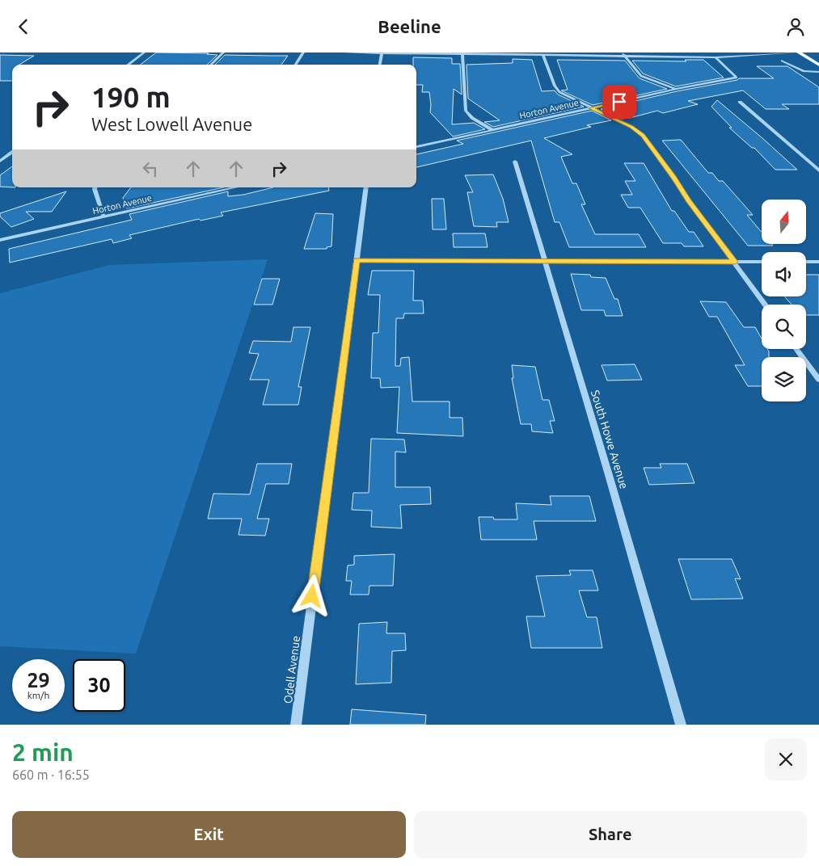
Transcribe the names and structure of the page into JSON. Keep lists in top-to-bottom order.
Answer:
{
  "streets": {
    "street": ["Horton Avenue", "South Howe Avenue", "Odell Avenue"]
  },
  "north": "top",
  "page": {
    "header": "Beeline",
    "turn": ["190 m", "West Lowell Avenue"],
    "speed": "29 km/h",
    "limit": "30",
    "heading": ["2 min", "660 m · 16:55"],
    "buttons": ["Exit", "Share"]
  }
}
